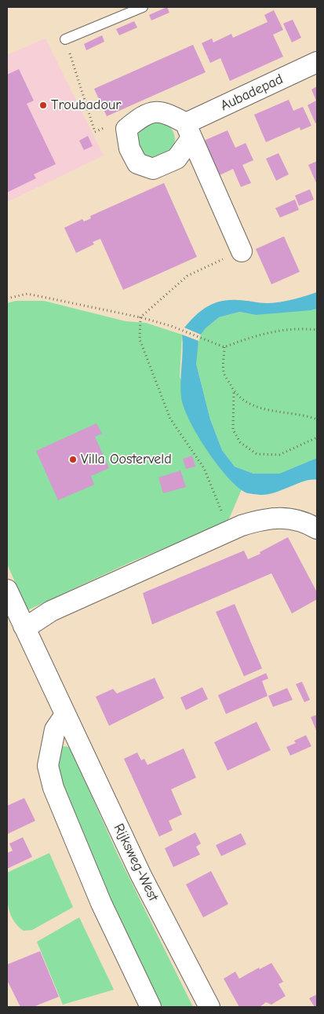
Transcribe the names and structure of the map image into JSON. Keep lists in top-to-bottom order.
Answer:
{
  "streets": {
    "street": ["Aubadepad", "Rijksweg-West"]
  },
  "places": ["Troubadour", "Villa Oosterveld"]
}
